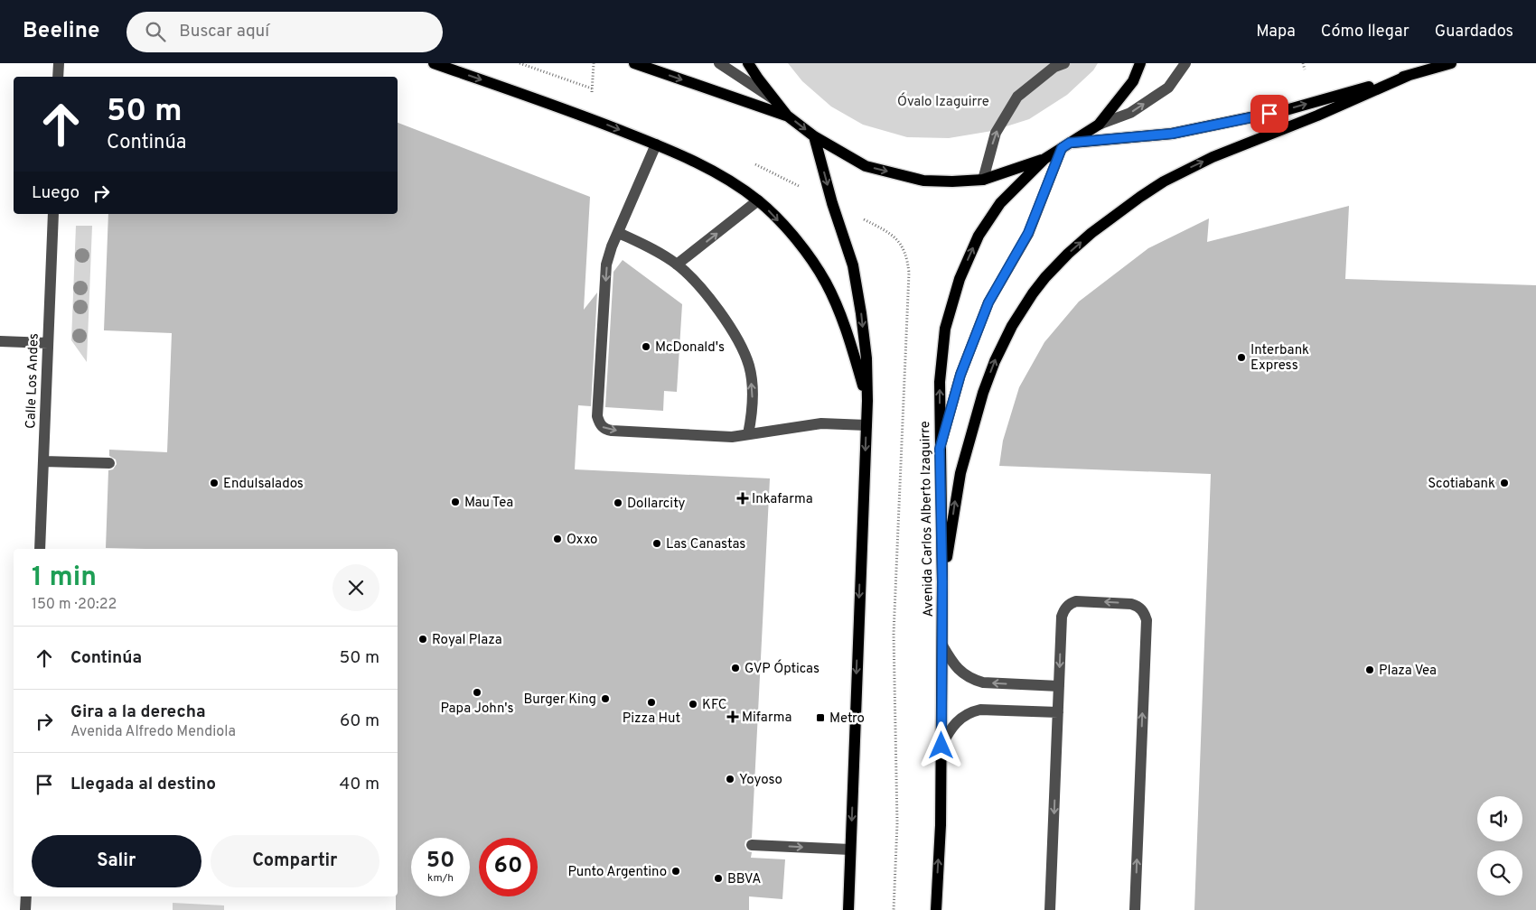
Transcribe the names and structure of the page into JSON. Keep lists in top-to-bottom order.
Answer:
{
  "streets": {
    "main road": ["Avenida Carlos Alberto Izaguirre"],
    "street": ["Calle Los Andes"]
  },
  "parks": ["Óvalo Izaguirre"],
  "places": {
    "other": [
      "McDonald's",
      "Interbank Express",
      "Endulsalados",
      "Scotiabank",
      "Mau Tea",
      "Dollarcity",
      "Oxxo",
      "Las Canastas",
      "Royal Plaza",
      "GVP Ópticas",
      "Plaza Vea",
      "Papa John's",
      "Burger King",
      "Pizza Hut",
      "KFC",
      "Yoyoso",
      "Punto Argentino",
      "BBVA"
    ],
    "health": ["Inkafarma", "Mifarma"],
    "transit": ["Metro"]
  },
  "page": {
    "header": "Beeline",
    "search": "Buscar aquí",
    "nav": ["Mapa", "Cómo llegar", "Guardados"],
    "turn": ["50 m", "Continúa"],
    "then": "Luego",
    "heading": ["1 min", "150 m · 20:22"],
    "list": [
      {
        "name": "Continúa",
        "value": "50 m"
      },
      {
        "name": "Gira a la derecha",
        "note": "Avenida Alfredo Mendiola",
        "value": "60 m"
      },
      {
        "name": "Llegada al destino",
        "value": "40 m"
      }
    ],
    "buttons": ["Salir", "Compartir"],
    "speed": "50 km/h",
    "limit": "60"
  }
}
